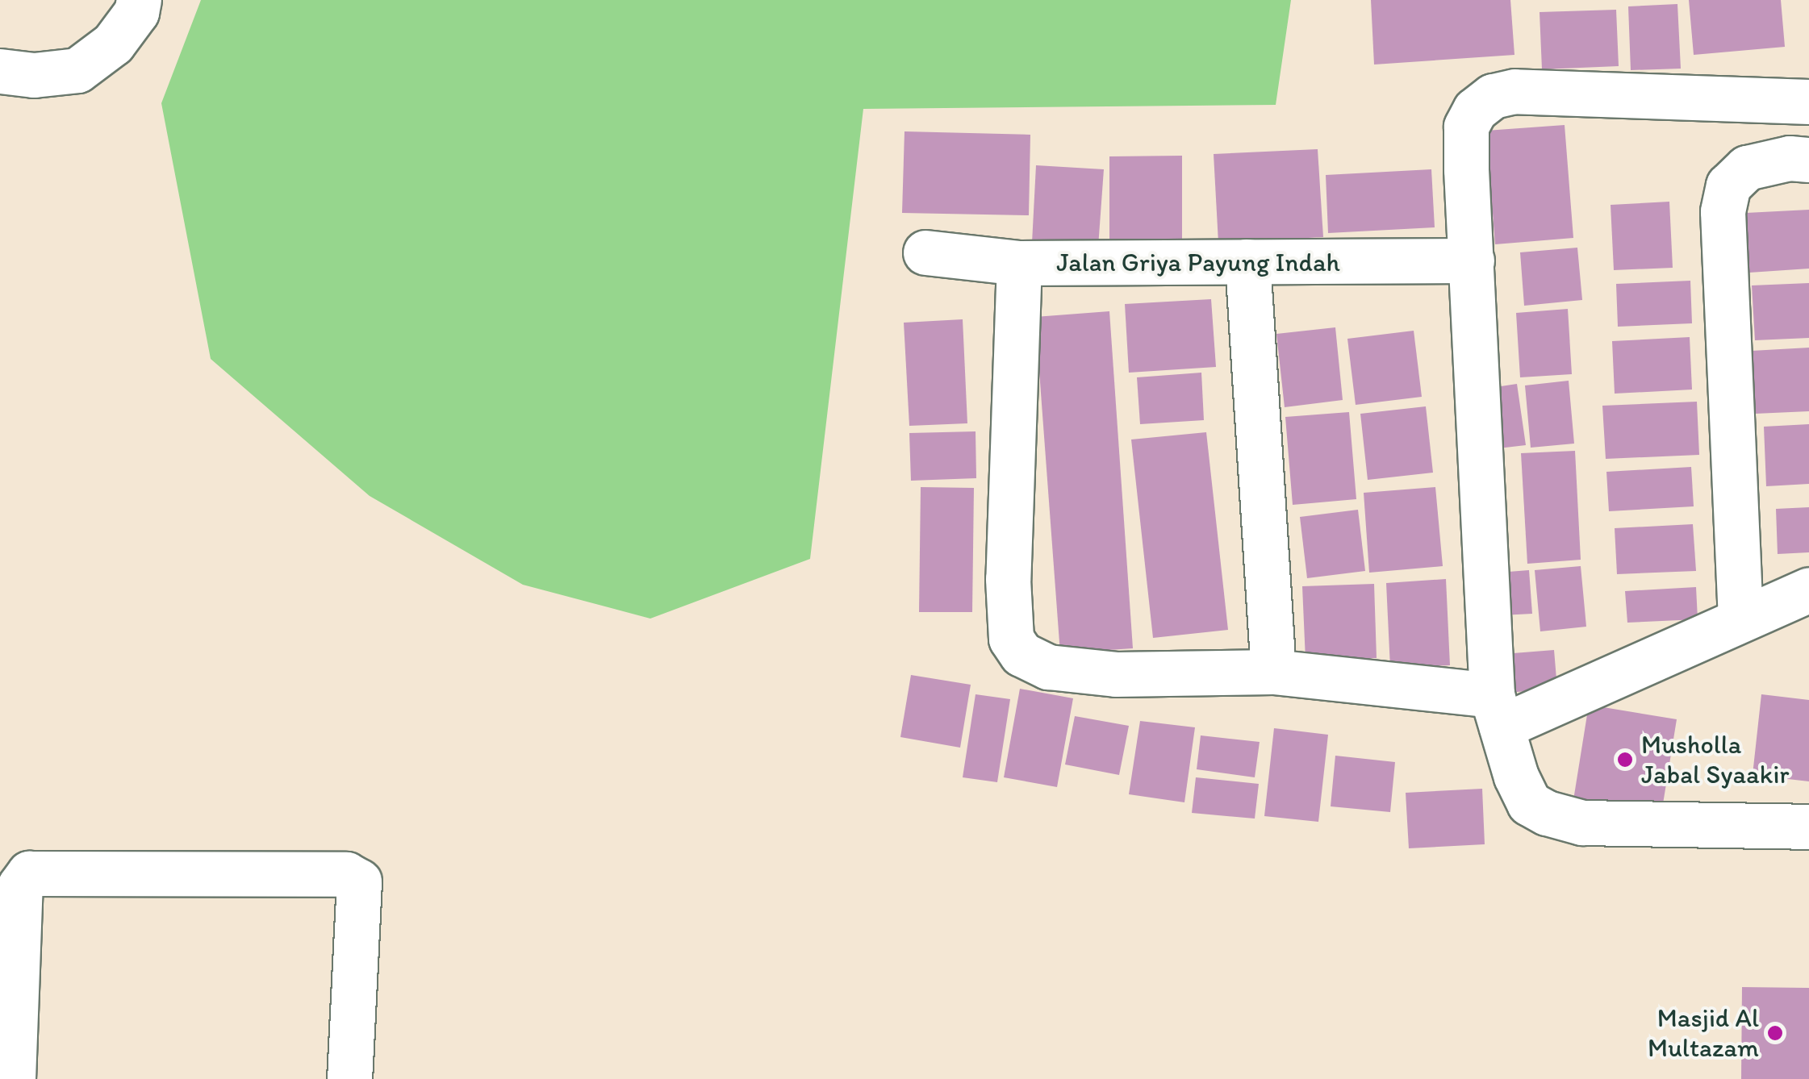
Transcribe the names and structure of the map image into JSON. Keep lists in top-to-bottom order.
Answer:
{
  "streets": {
    "street": ["Jalan Griya Payung Indah"]
  },
  "places": ["Musholla Jabal Syaakir", "Masjid Al Multazam"]
}
